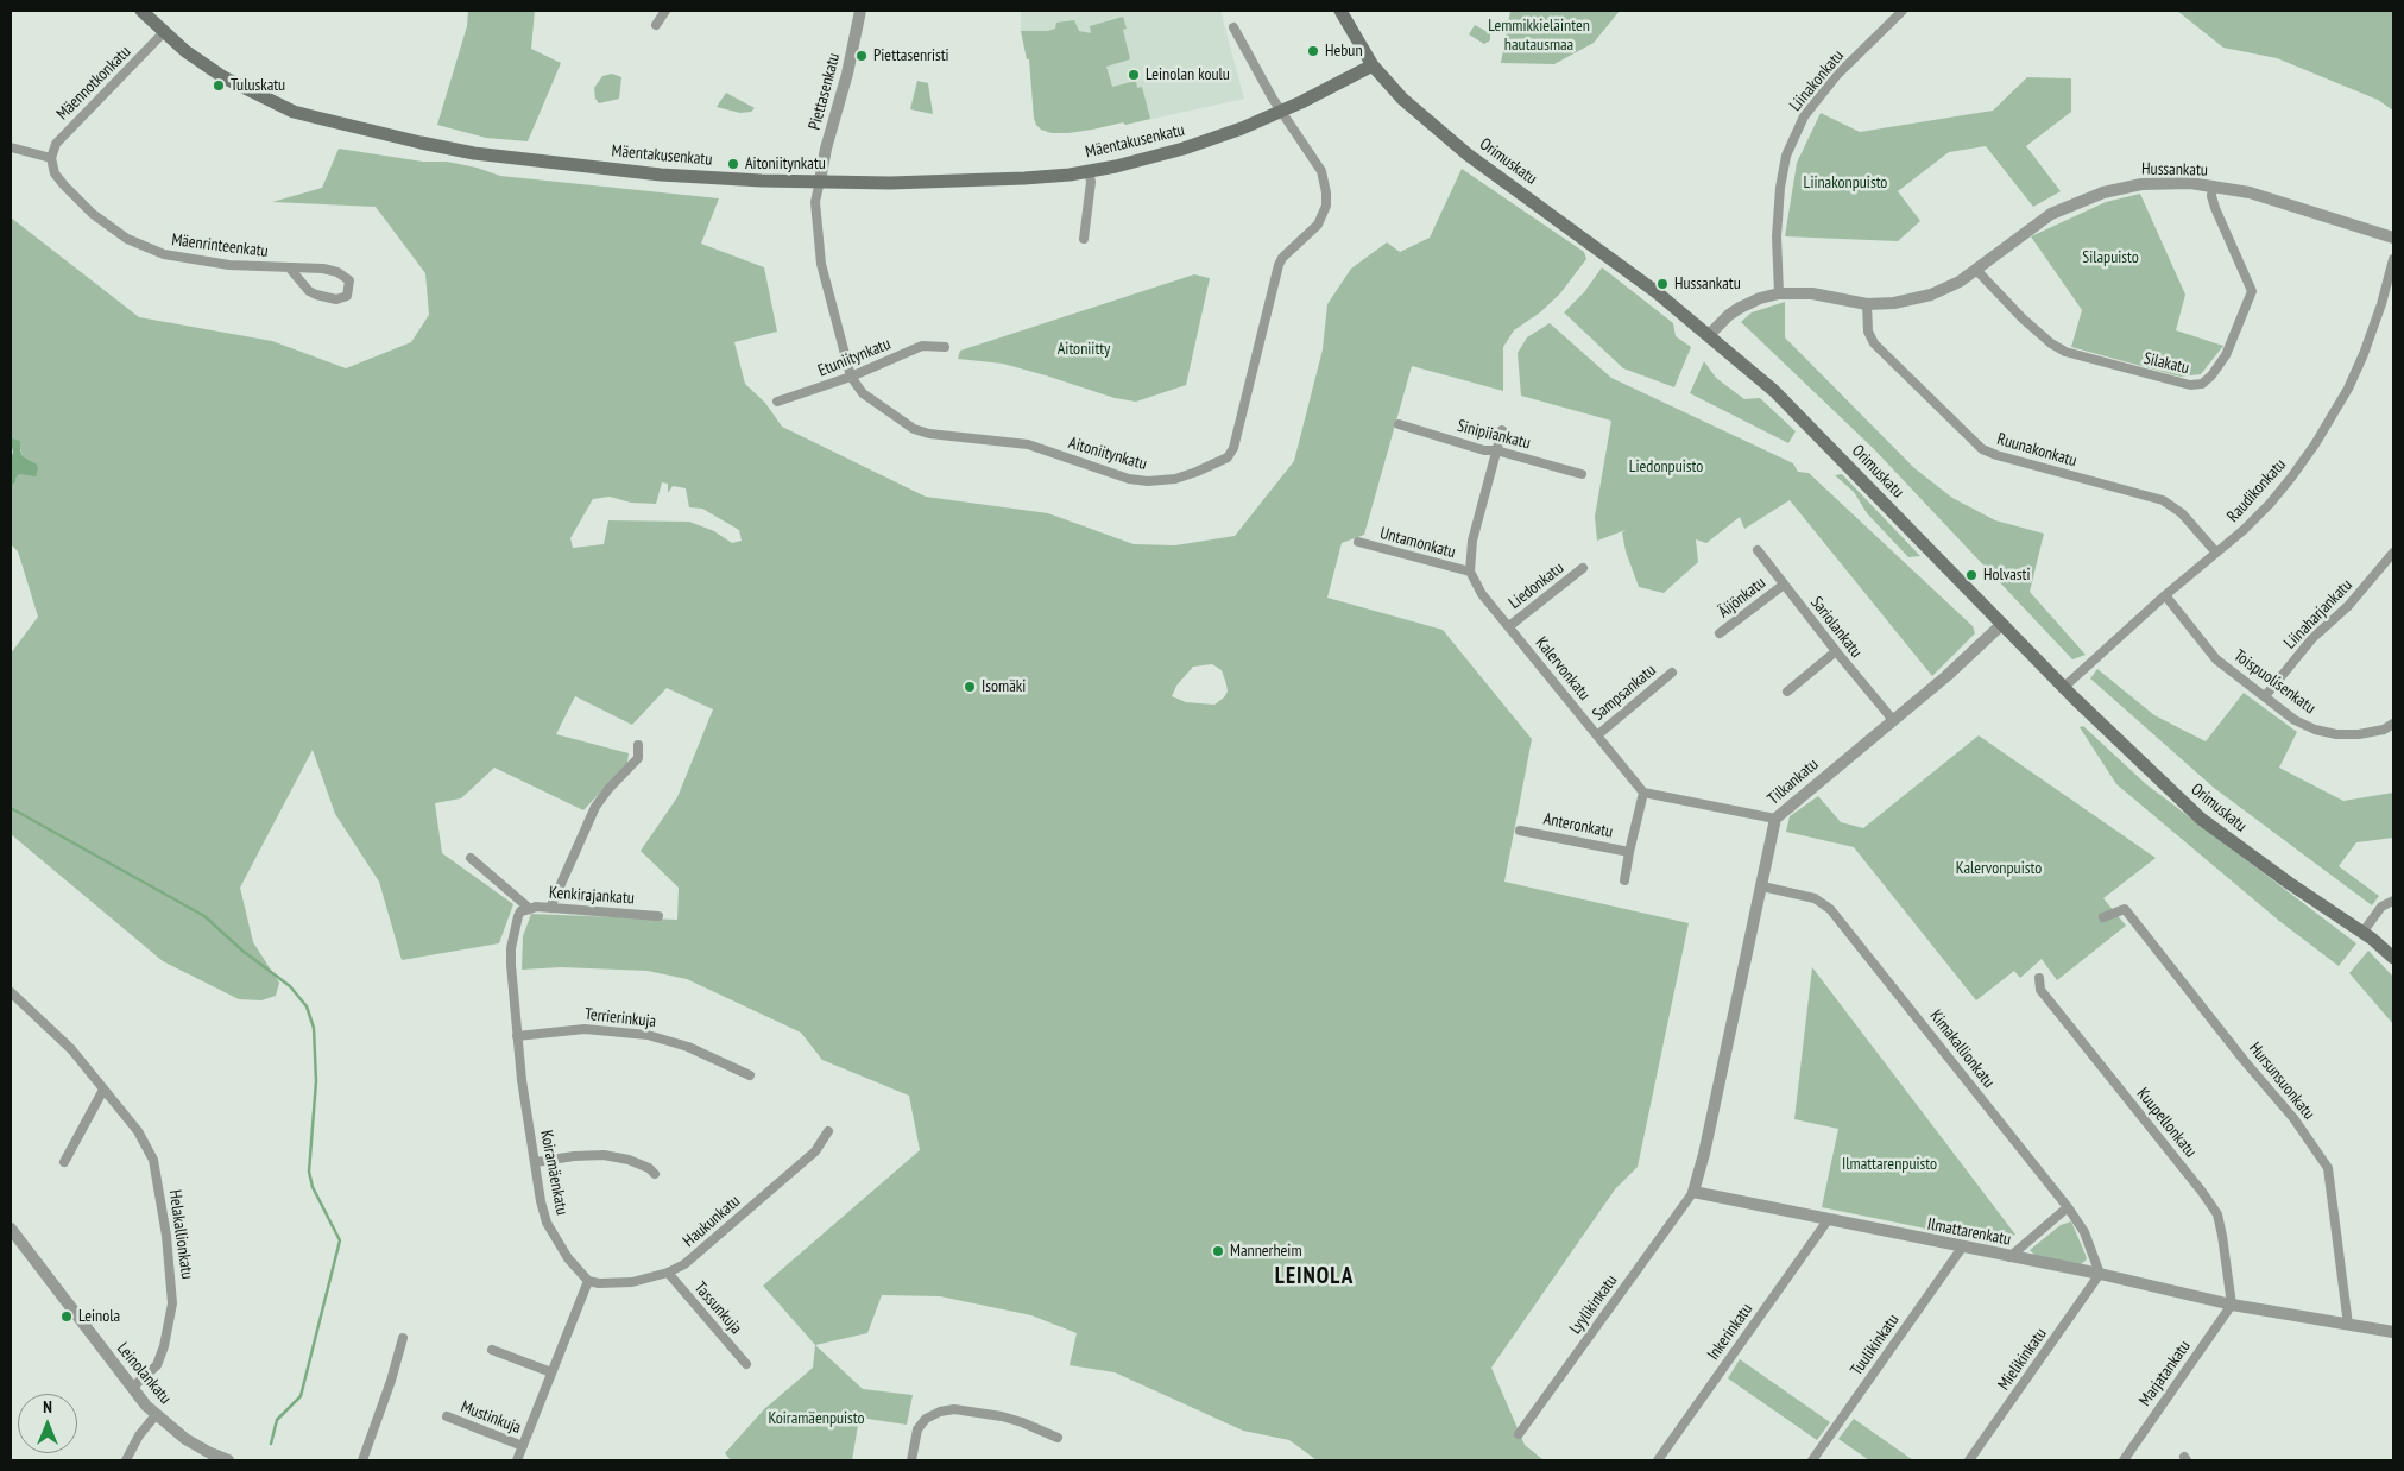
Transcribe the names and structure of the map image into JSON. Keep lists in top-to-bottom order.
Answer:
{
  "streets": {
    "main road": ["Mäentakusenkatu", "Orimuskatu"],
    "street": [
      "Liinakonkatu",
      "Mäennotkonkatu",
      "Piettasenkatu",
      "Hussankatu",
      "Mäenrinteenkatu",
      "Etuniitynkatu",
      "Silakatu",
      "Sinipiiankatu",
      "Ruunakonkatu",
      "Aitoniitynkatu",
      "Raudikonkatu",
      "Untamonkatu",
      "Liedonkatu",
      "Äijönkatu",
      "Liinaharjankatu",
      "Sariolankatu",
      "Kalervonkatu",
      "Toispuolisenkatu",
      "Sampsankatu",
      "Tilkankatu",
      "Anteronkatu",
      "Kenkirajankatu",
      "Terrierinkuja",
      "Kimakallionkatu",
      "Hursunsuonkatu",
      "Kuupellonkatu",
      "Koiramäenkatu",
      "Haukunkatu",
      "Ilmattarenkatu",
      "Helakallionkatu",
      "Lyylikinkatu",
      "Tassunkuja",
      "Inkerinkatu",
      "Tuulikinkatu",
      "Mielikinkatu",
      "Leinolankatu",
      "Marjatankatu",
      "Mustinkuja"
    ]
  },
  "crossings": [
    ["Liinakonkatu", "Hussankatu"],
    ["Mäennotkonkatu", "Mäentakusenkatu"],
    ["Mäennotkonkatu", "Mäenrinteenkatu"],
    ["Piettasenkatu", "Mäentakusenkatu"],
    ["Piettasenkatu", "Aitoniitynkatu"],
    ["Mäentakusenkatu", "Orimuskatu"],
    ["Mäentakusenkatu", "Aitoniitynkatu"],
    ["Orimuskatu", "Hussankatu"],
    ["Orimuskatu", "Raudikonkatu"],
    ["Orimuskatu", "Tilkankatu"],
    ["Hussankatu", "Silakatu"],
    ["Hussankatu", "Ruunakonkatu"],
    ["Etuniitynkatu", "Aitoniitynkatu"],
    ["Ruunakonkatu", "Raudikonkatu"],
    ["Raudikonkatu", "Toispuolisenkatu"],
    ["Untamonkatu", "Kalervonkatu"],
    ["Liedonkatu", "Kalervonkatu"],
    ["Äijönkatu", "Sariolankatu"],
    ["Liinaharjankatu", "Toispuolisenkatu"],
    ["Sariolankatu", "Tilkankatu"],
    ["Kalervonkatu", "Sampsankatu"],
    ["Kalervonkatu", "Anteronkatu"],
    ["Tilkankatu", "Kimakallionkatu"],
    ["Tilkankatu", "Ilmattarenkatu"],
    ["Tilkankatu", "Lyylikinkatu"],
    ["Kenkirajankatu", "Koiramäenkatu"],
    ["Terrierinkuja", "Koiramäenkatu"],
    ["Kimakallionkatu", "Ilmattarenkatu"],
    ["Kimakallionkatu", "Mielikinkatu"],
    ["Hursunsuonkatu", "Ilmattarenkatu"],
    ["Kuupellonkatu", "Ilmattarenkatu"],
    ["Kuupellonkatu", "Marjatankatu"],
    ["Koiramäenkatu", "Haukunkatu"],
    ["Haukunkatu", "Tassunkuja"],
    ["Ilmattarenkatu", "Lyylikinkatu"],
    ["Ilmattarenkatu", "Inkerinkatu"],
    ["Ilmattarenkatu", "Tuulikinkatu"],
    ["Ilmattarenkatu", "Mielikinkatu"],
    ["Ilmattarenkatu", "Marjatankatu"],
    ["Helakallionkatu", "Leinolankatu"]
  ],
  "districts": ["LEINOLA"],
  "parks": [
    "Lemmikkieläinten hautausmaa",
    "Liinakonpuisto",
    "Silapuisto",
    "Aitoniitty",
    "Liedonpuisto",
    "Kalervonpuisto",
    "Ilmattarenpuisto",
    "Koiramäenpuisto"
  ],
  "places": [
    "Hebun",
    "Piettasenristi",
    "Leinolan koulu",
    "Tuluskatu",
    "Aitoniitynkatu",
    "Hussankatu",
    "Holvasti",
    "Isomäki",
    "Mannerheim",
    "Leinola"
  ],
  "north": "top"
}
